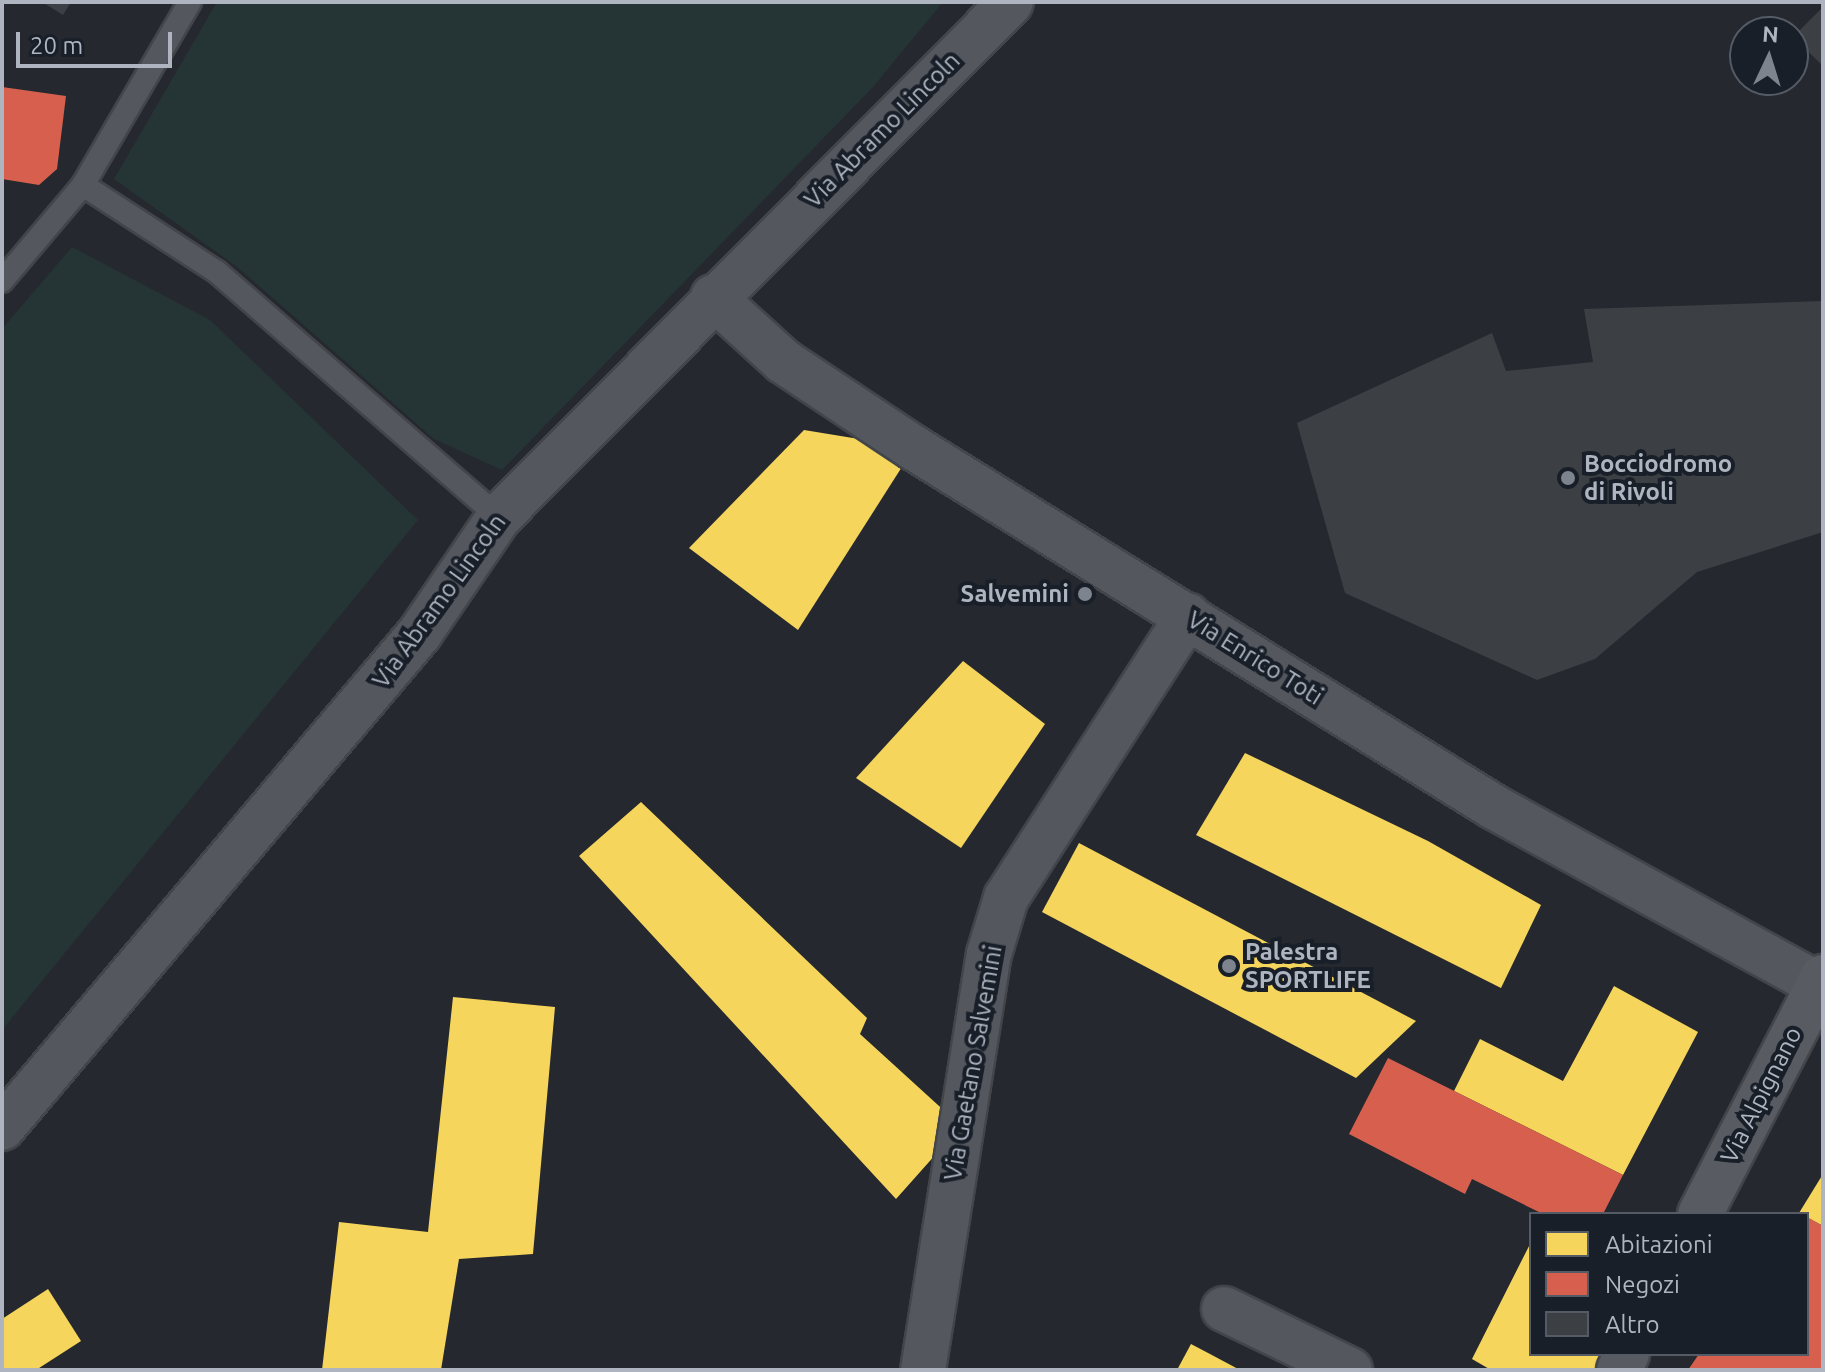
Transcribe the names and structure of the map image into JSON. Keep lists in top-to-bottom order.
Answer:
{
  "streets": {
    "street": [
      "Via Abramo Lincoln",
      "Via Enrico Toti",
      "Via Gaetano Salvemini",
      "Via Alpignano"
    ]
  },
  "crossings": [
    ["Via Abramo Lincoln", "Via Enrico Toti"],
    ["Via Enrico Toti", "Via Gaetano Salvemini"],
    ["Via Enrico Toti", "Via Alpignano"]
  ],
  "places": ["Bocciodromo di Rivoli", "Salvemini", "Palestra SPORTLIFE"],
  "legend": ["Abitazioni", "Negozi", "Altro"],
  "scale_bar": "20 m",
  "north": "top"
}
